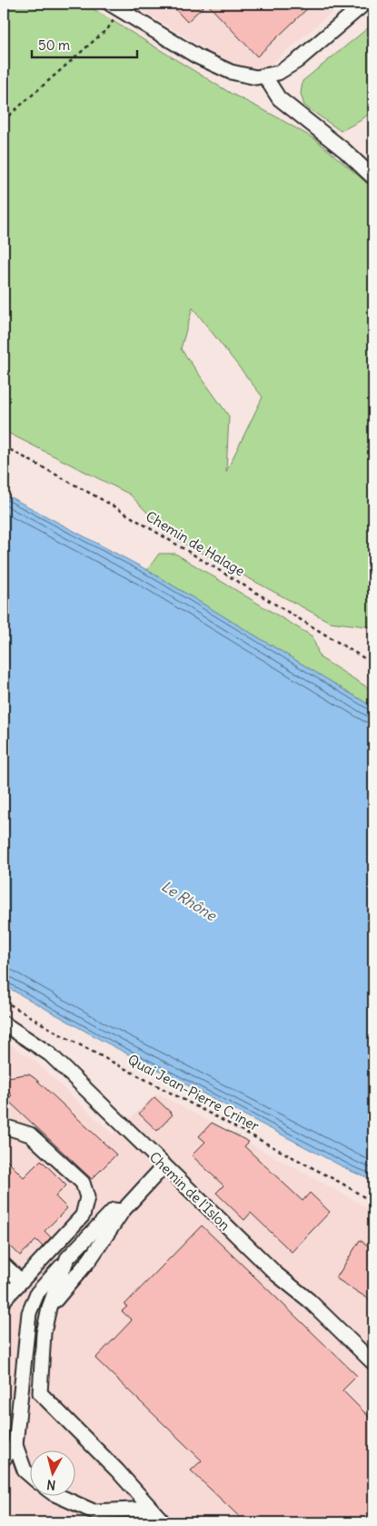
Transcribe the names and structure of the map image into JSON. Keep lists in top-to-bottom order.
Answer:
{
  "streets": {
    "street": ["Chemin de l'Islon"],
    "path": ["Chemin de Halage", "Quai Jean-Pierre Criner"]
  },
  "water": ["Le Rhône"],
  "scale_bar": "50 m",
  "north": "bottom"
}
